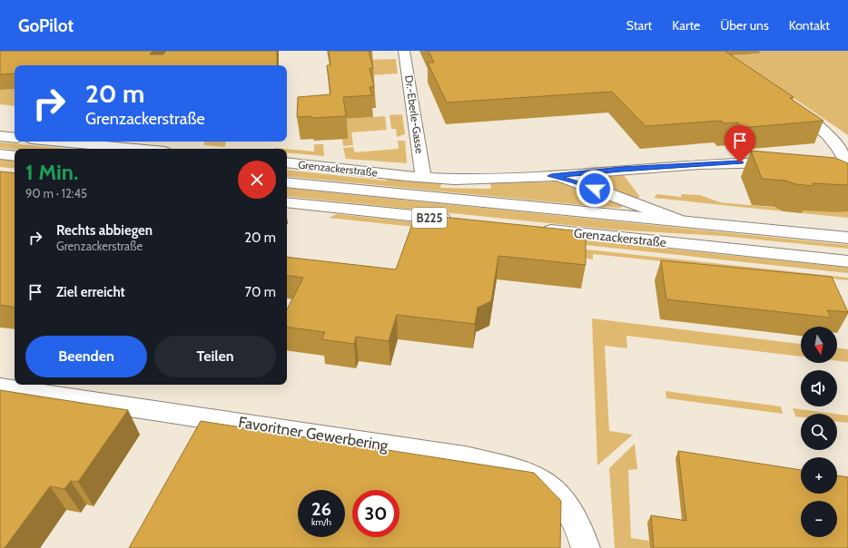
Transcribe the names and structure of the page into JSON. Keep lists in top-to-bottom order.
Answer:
{
  "streets": {
    "street": [
      "Dr.-Eberle-Gasse",
      "Grenzackerstraße",
      "B225",
      "Favoritner Gewerbering"
    ]
  },
  "crossings": [
    ["Dr.-Eberle-Gasse", "Grenzackerstraße"]
  ],
  "north": "bottom",
  "page": {
    "header": "GoPilot",
    "nav": [
      "Start",
      "Karte",
      "Über uns",
      "Kontakt"
    ],
    "turn": ["20 m", "Grenzackerstraße"],
    "heading": ["1 Min.", "90 m · 12:45"],
    "list": [
      {
        "name": "Rechts abbiegen",
        "note": "Grenzackerstraße",
        "value": "20 m"
      },
      {
        "name": "Ziel erreicht",
        "value": "70 m"
      }
    ],
    "map_buttons": ["+", "−"],
    "buttons": ["Beenden", "Teilen"],
    "speed": "26 km/h",
    "limit": "30"
  }
}
